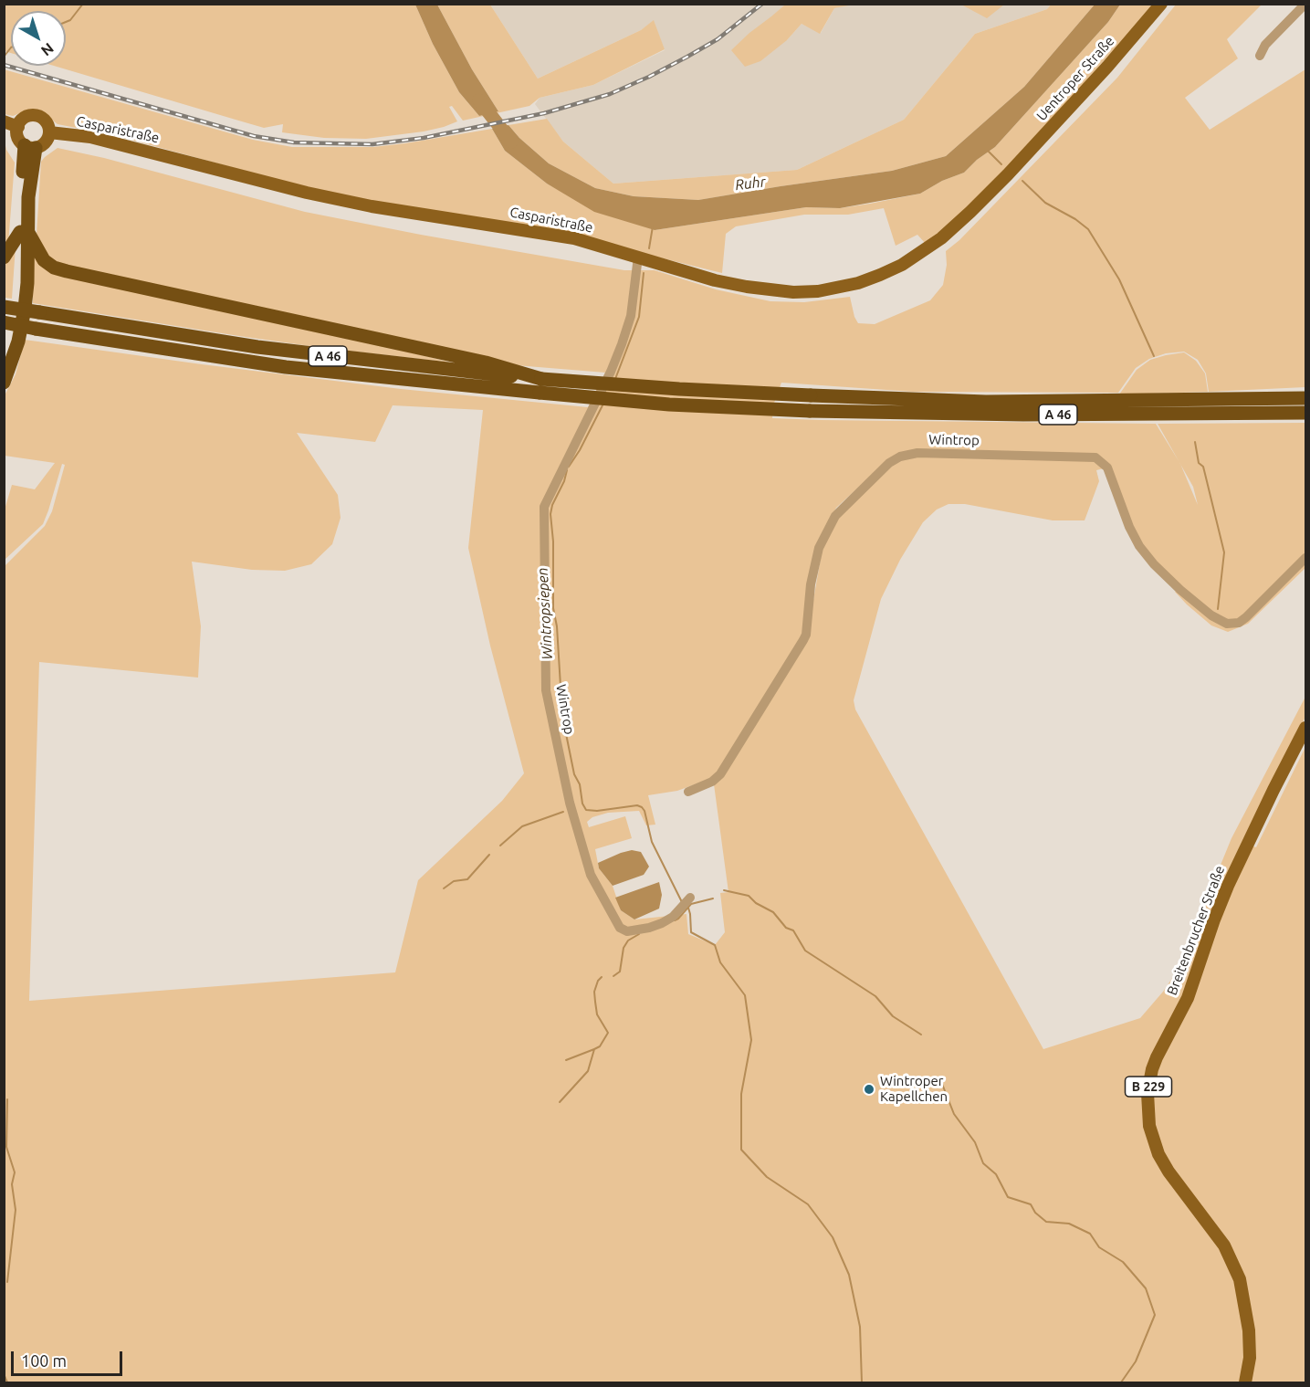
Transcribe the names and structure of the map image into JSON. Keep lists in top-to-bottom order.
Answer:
{
  "streets": {
    "highway": ["A 46"],
    "main road": [
      "Uentroper Straße",
      "Casparistraße",
      "Breitenbrucher Straße",
      "B 229"
    ],
    "street": ["Wintrop"]
  },
  "crossings": [
    ["Uentroper Straße", "Casparistraße"],
    ["Casparistraße", "Wintrop"]
  ],
  "water": ["Ruhr", "Wintropsiepen"],
  "places": ["Wintroper Kapellchen"],
  "scale_bar": "100 m",
  "north": "bottom right"
}
